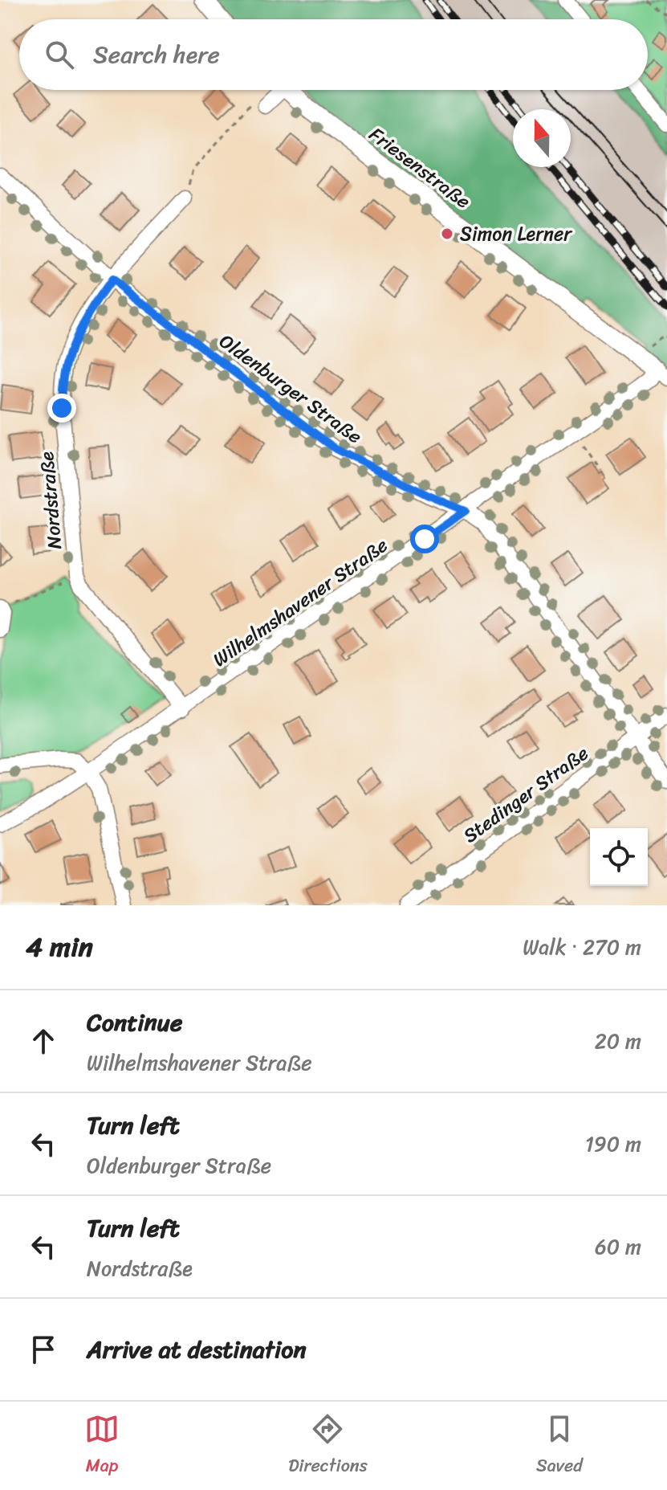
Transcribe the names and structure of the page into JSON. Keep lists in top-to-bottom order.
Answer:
{
  "streets": {
    "street": [
      "Friesenstraße",
      "Oldenburger Straße",
      "Nordstraße",
      "Wilhelmshavener Straße",
      "Stedinger Straße"
    ]
  },
  "crossings": [
    ["Friesenstraße", "Wilhelmshavener Straße"],
    ["Oldenburger Straße", "Nordstraße"],
    ["Oldenburger Straße", "Wilhelmshavener Straße"],
    ["Oldenburger Straße", "Stedinger Straße"],
    ["Nordstraße", "Wilhelmshavener Straße"]
  ],
  "places": ["Simon Lerner"],
  "north": "top",
  "page": {
    "search": "Search here",
    "heading": ["4 min", "Walk · 270 m"],
    "list": [
      ["Continue", "Wilhelmshavener Straße", "20 m"],
      ["Turn left", "Oldenburger Straße", "190 m"],
      ["Turn left", "Nordstraße", "60 m"],
      "Arrive at destination"
    ],
    "nav": ["Map", "Directions", "Saved"]
  }
}
